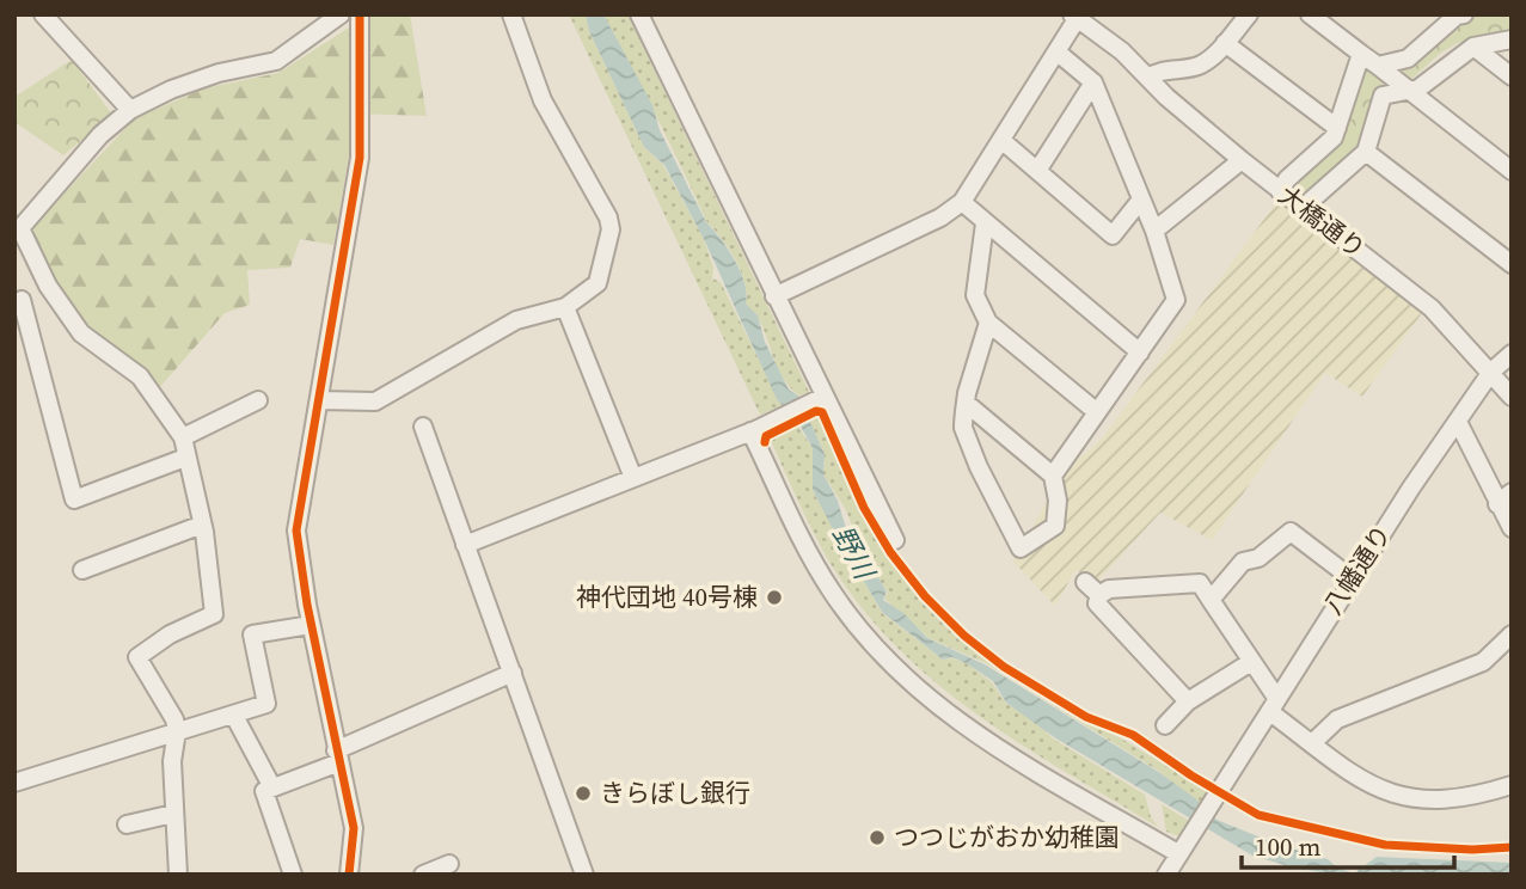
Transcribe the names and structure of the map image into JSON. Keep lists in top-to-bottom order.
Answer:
{
  "streets": {
    "street": ["大橋通り", "八幡通り"]
  },
  "crossings": [
    ["大橋通り", "八幡通り"]
  ],
  "water": ["野川"],
  "places": ["神代団地 40号棟", "きらぼし銀行", "つつじがおか幼稚園"],
  "scale_bar": "100 m"
}
